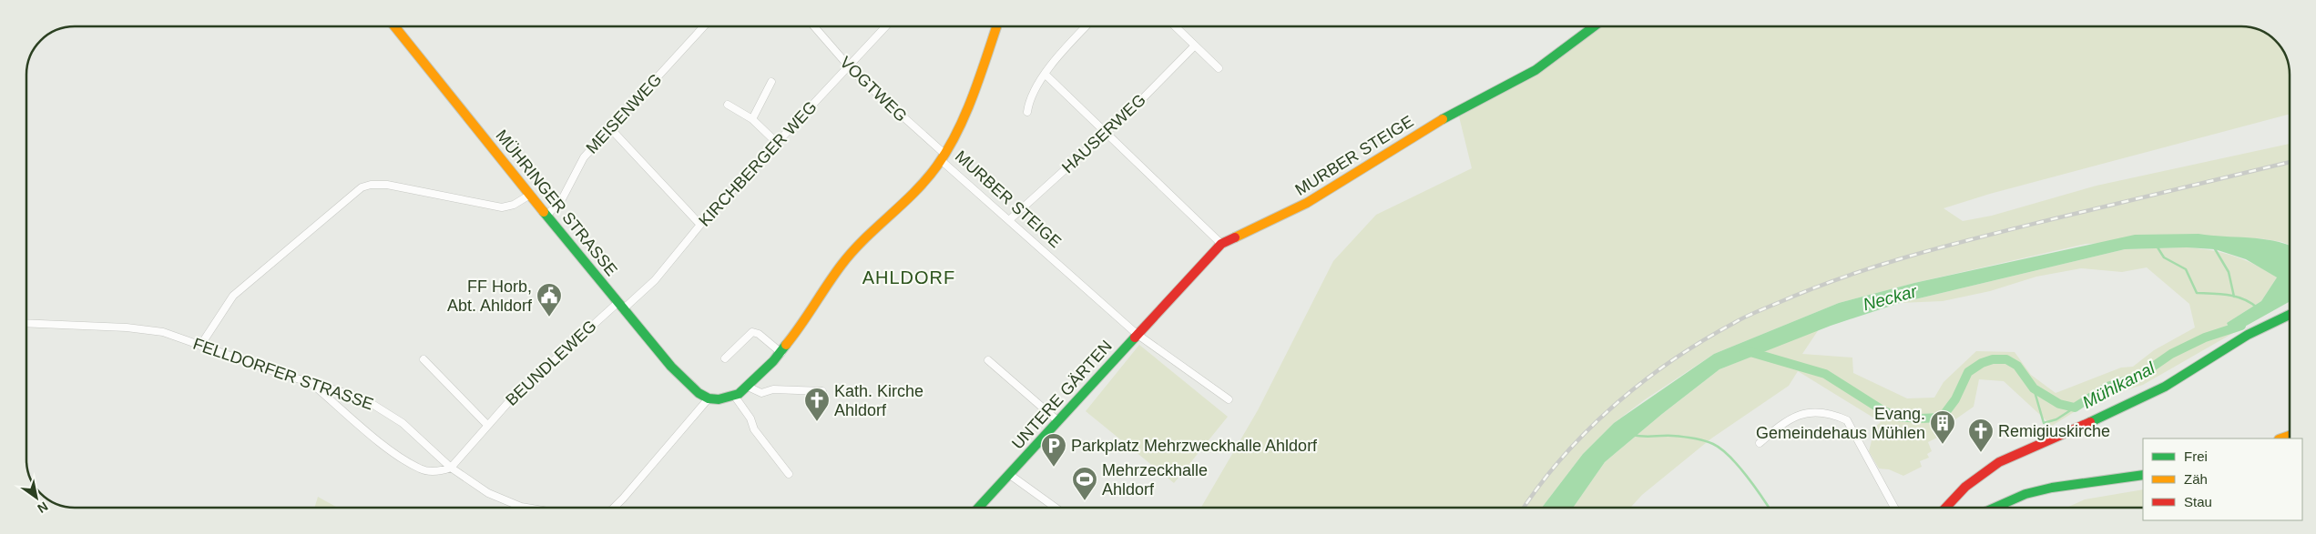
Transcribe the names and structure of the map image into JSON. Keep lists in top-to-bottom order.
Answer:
{
  "streets": {
    "street": [
      "VOGTWEG",
      "MEISENWEG",
      "HAUSERWEG",
      "MURBER STEIGE",
      "KIRCHBERGER WEG",
      "MÜHRINGER STRASSE",
      "BEUNDLEWEG",
      "FELLDORFER STRASSE",
      "UNTERE GÄRTEN"
    ]
  },
  "crossings": [
    ["VOGTWEG", "MURBER STEIGE"],
    ["VOGTWEG", "KIRCHBERGER WEG"],
    ["MEISENWEG", "MÜHRINGER STRASSE"],
    ["HAUSERWEG", "MURBER STEIGE"],
    ["MURBER STEIGE", "UNTERE GÄRTEN"],
    ["KIRCHBERGER WEG", "MÜHRINGER STRASSE"],
    ["KIRCHBERGER WEG", "BEUNDLEWEG"],
    ["MÜHRINGER STRASSE", "BEUNDLEWEG"],
    ["BEUNDLEWEG", "FELLDORFER STRASSE"]
  ],
  "districts": ["AHLDORF"],
  "water": ["Neckar", "Mühlkanal"],
  "places": {
    "public building": ["FF Horb, Abt. Ahldorf"],
    "church": ["Kath. Kirche Ahldorf", "Remigiuskirche"],
    "building": ["Evang. Gemeindehaus Mühlen"],
    "parking": ["Parkplatz Mehrzweckhalle Ahldorf"],
    "sports": ["Mehrzeckhalle Ahldorf"]
  },
  "legend": ["Frei", "Zäh", "Stau"],
  "north": "bottom right"
}
